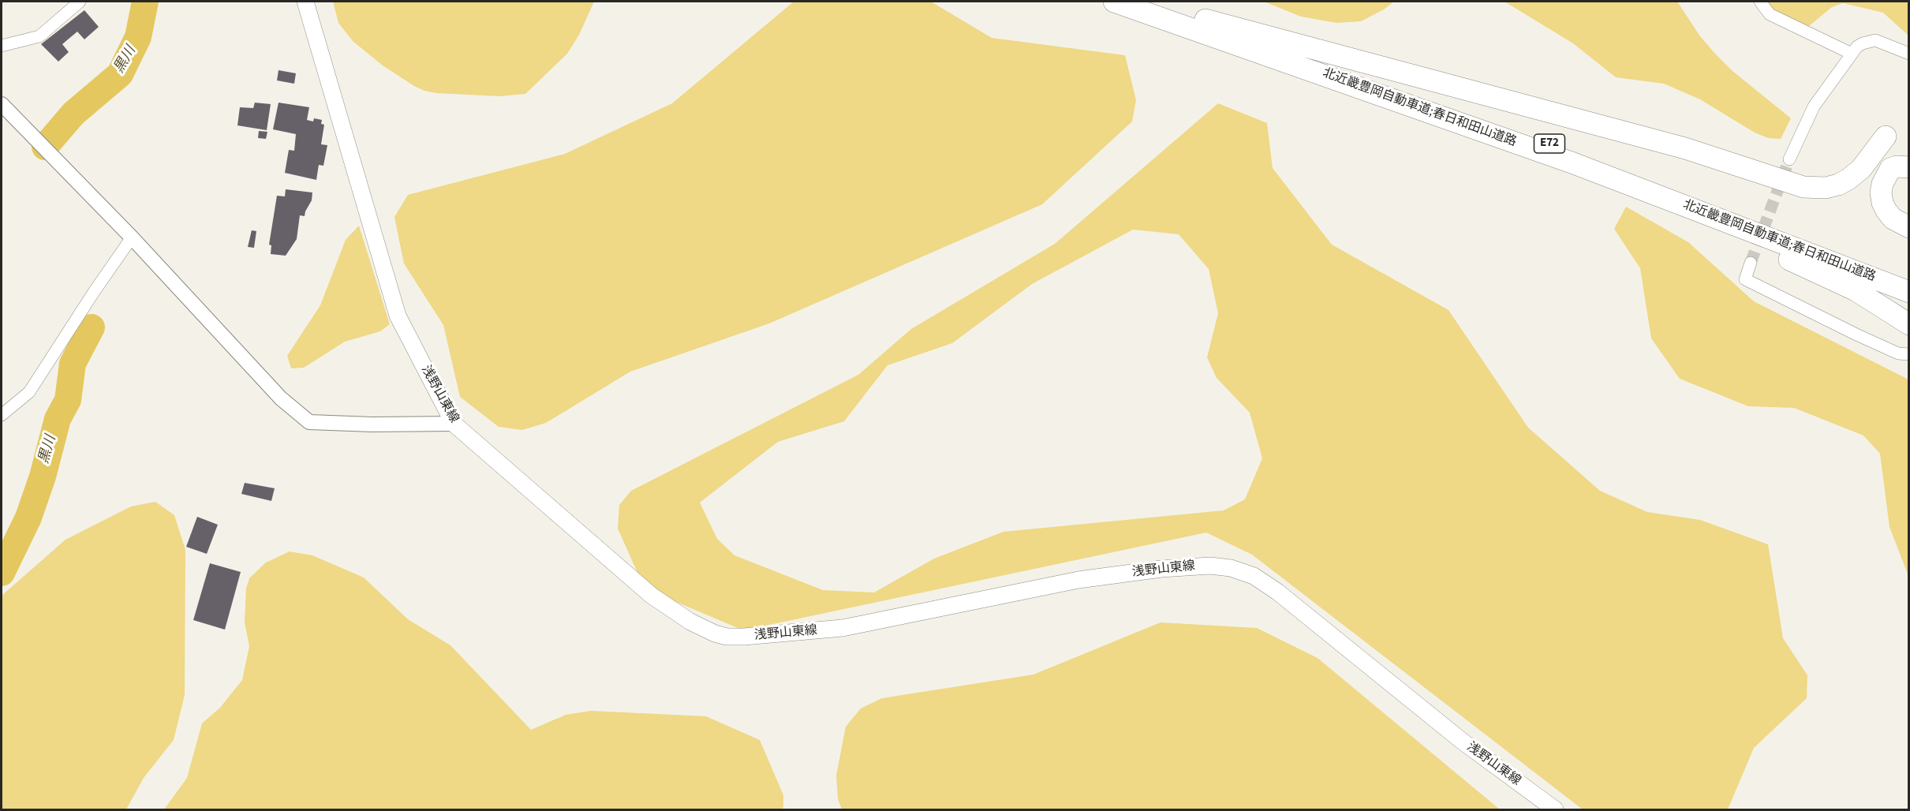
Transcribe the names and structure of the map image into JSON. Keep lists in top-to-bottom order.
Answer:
{
  "streets": {
    "highway": ["北近畿豊岡自動車道;春日和田山道路", "E72"],
    "main road": ["浅野山東線"]
  },
  "water": ["黒川"]
}
